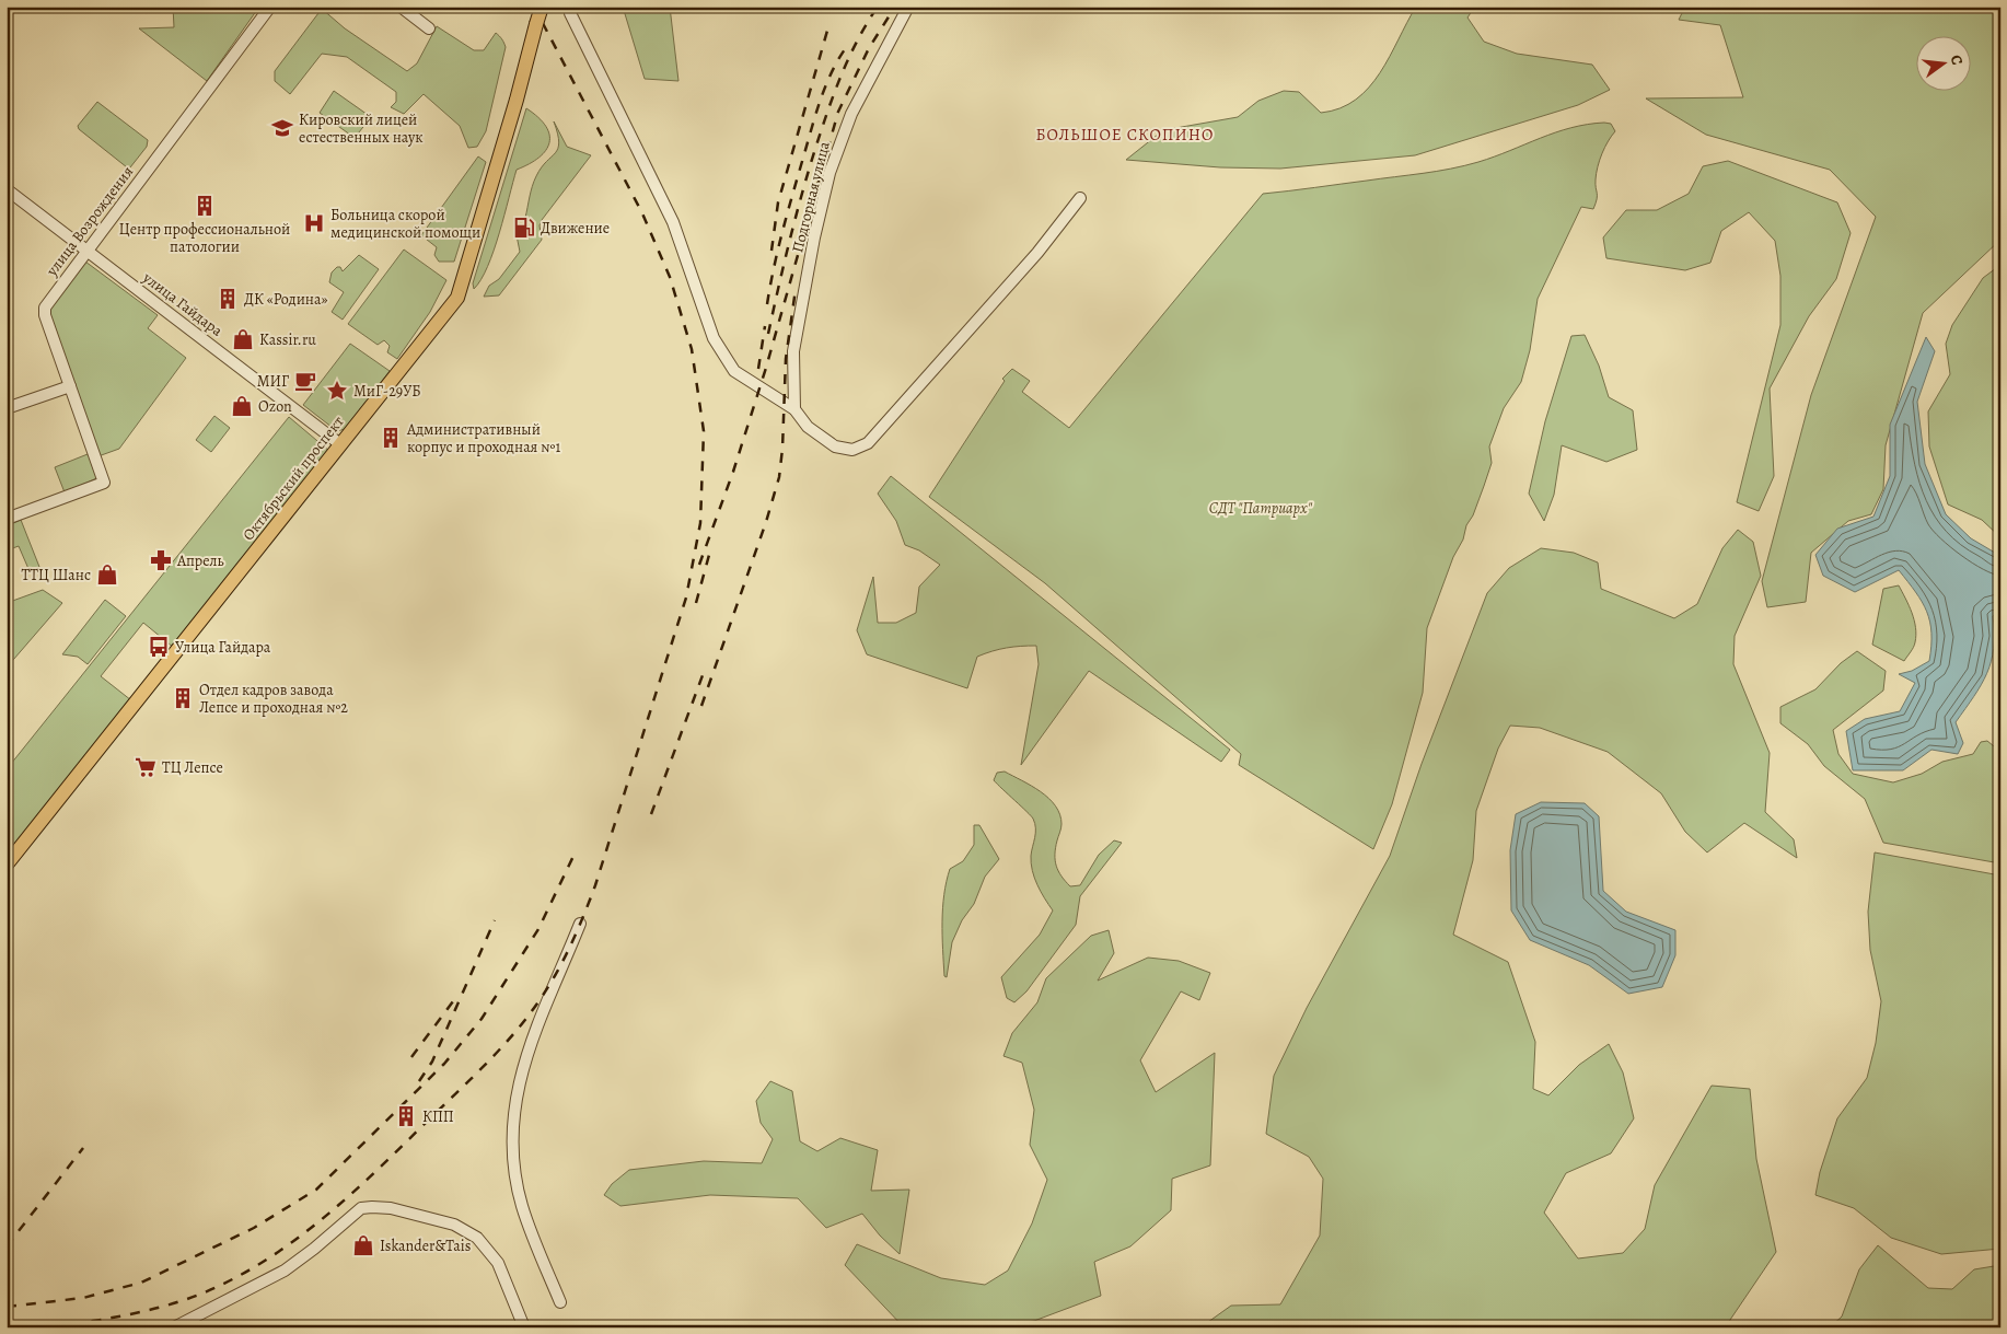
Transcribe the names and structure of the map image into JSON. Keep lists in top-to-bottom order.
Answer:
{
  "streets": {
    "main road": ["Октябрьский проспект"],
    "street": ["Подгорная улица", "улица Возрождения", "улица Гайдара"]
  },
  "crossings": [
    ["улица Возрождения", "улица Гайдара"],
    ["улица Гайдара", "Октябрьский проспект"]
  ],
  "districts": ["БОЛЬШОЕ СКОПИНО"],
  "parks": ["СДТ \"Патриарх\""],
  "places": {
    "school or university": ["Кировский лицей естественных наук"],
    "building": [
      "Центр профессиональной патологии",
      "ДК «Родина»",
      "Административный корпус и проходная №1",
      "Отдел кадров завода Лепсе и проходная №2",
      "КПП"
    ],
    "hospital": ["Больница скорой медицинской помощи"],
    "fuel station": ["Движение"],
    "shop": [
      "Kassir.ru",
      "Ozon",
      "ТТЦ Шанс",
      "Iskander&Tais"
    ],
    "cafe": ["МИГ"],
    "place": ["МиГ-29УБ"],
    "pharmacy": ["Апрель"],
    "bus stop": ["Улица Гайдара"],
    "supermarket": ["ТЦ Лепсе"]
  },
  "north": "right"
}
